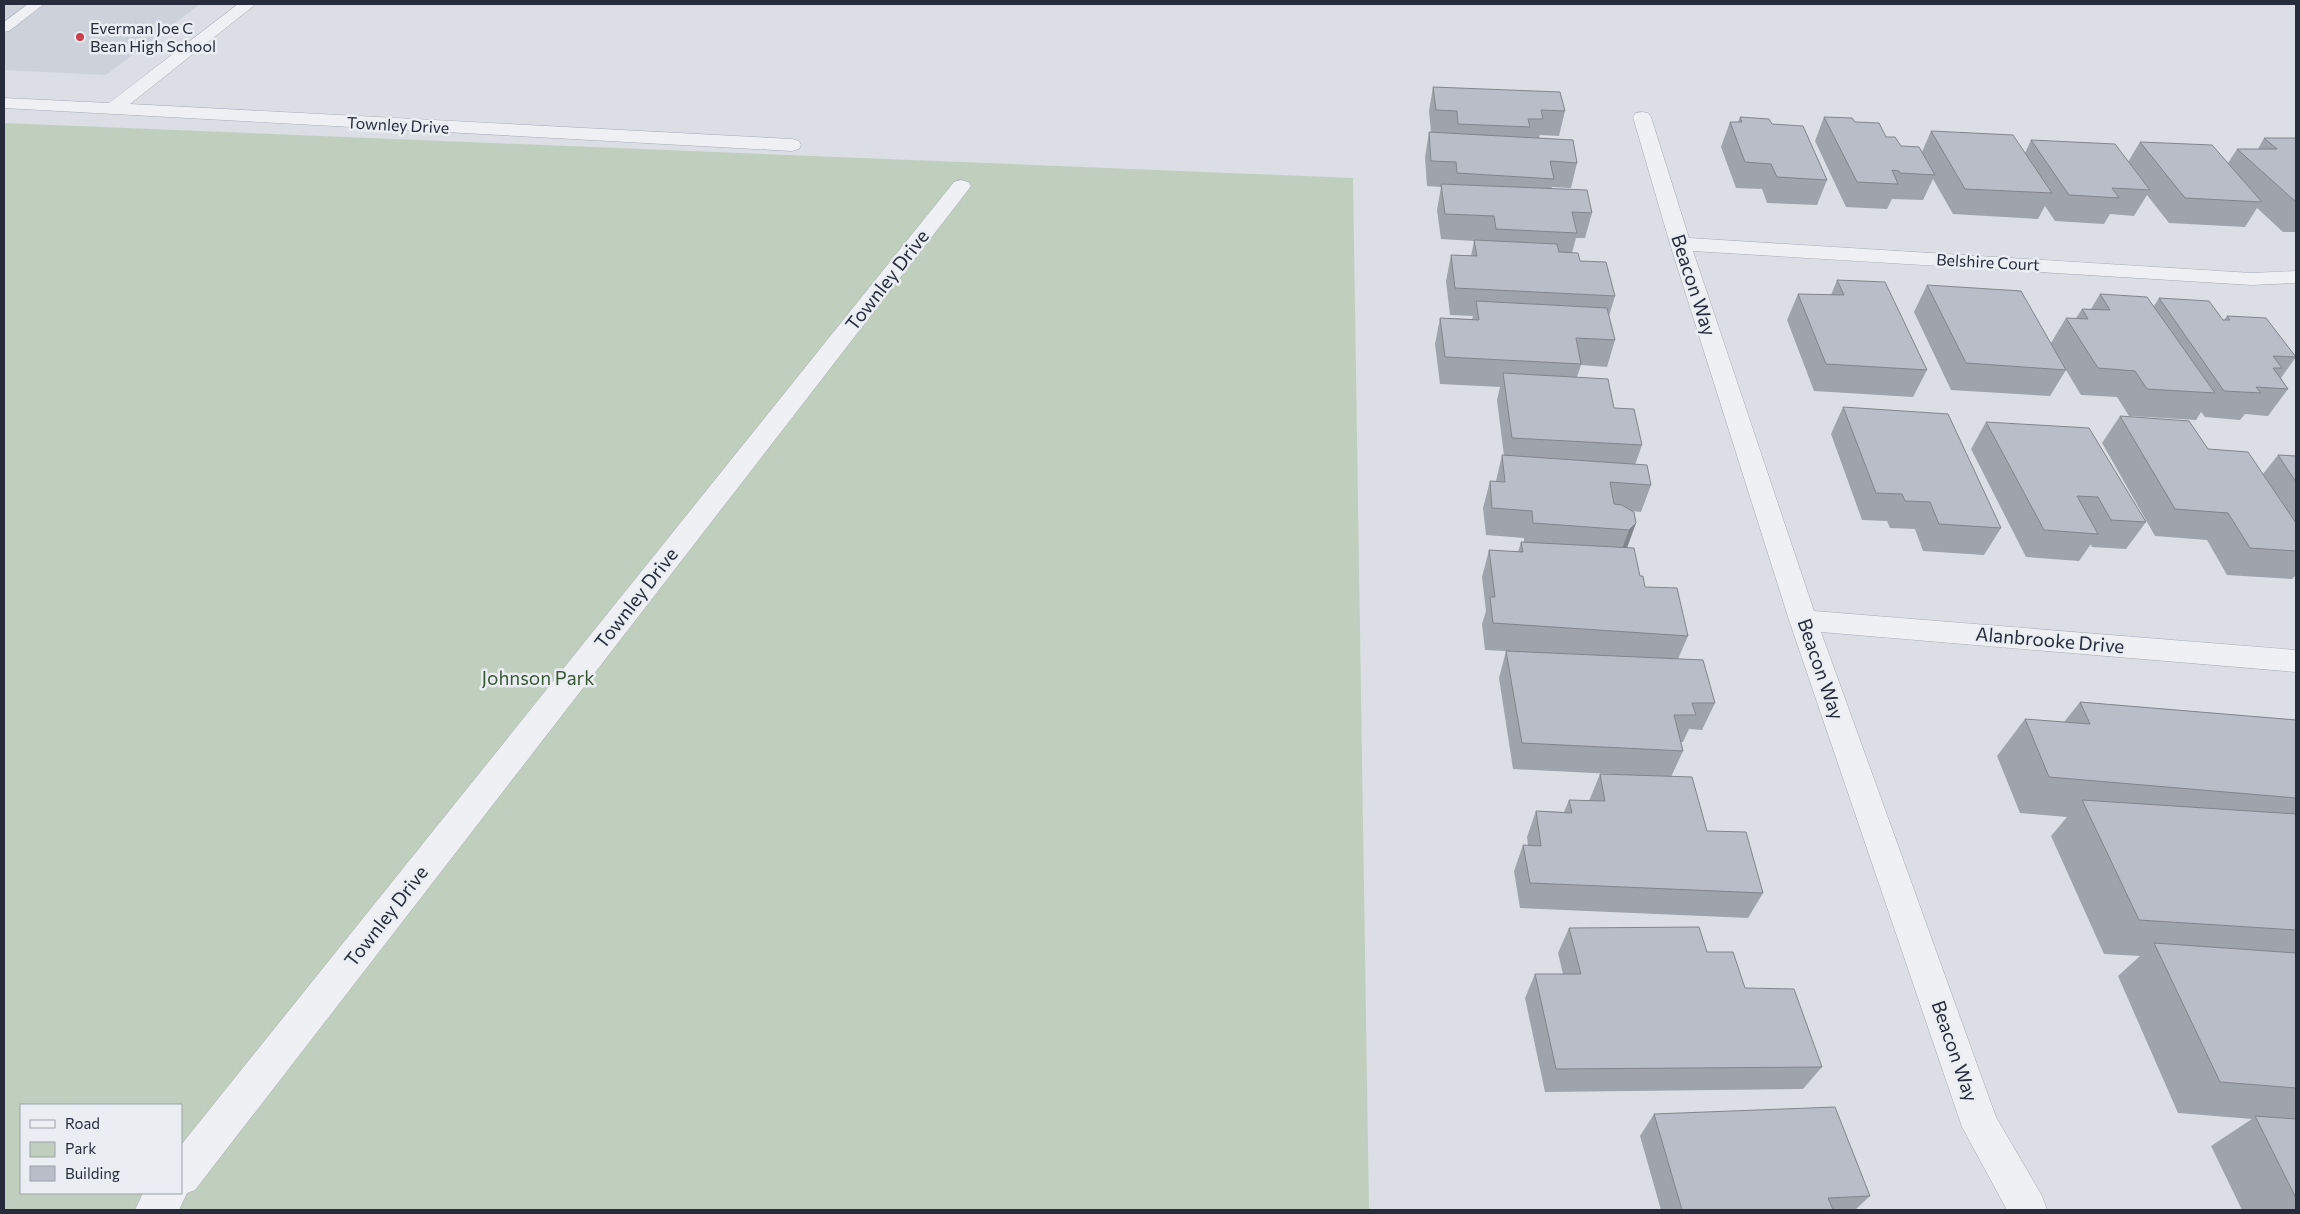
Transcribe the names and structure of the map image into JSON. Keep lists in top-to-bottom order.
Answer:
{
  "streets": {
    "street": [
      "Townley Drive",
      "Belshire Court",
      "Beacon Way",
      "Alanbrooke Drive"
    ]
  },
  "crossings": [
    ["Belshire Court", "Beacon Way"],
    ["Beacon Way", "Alanbrooke Drive"]
  ],
  "parks": ["Johnson Park"],
  "places": ["Everman Joe C Bean High School"],
  "legend": ["Road", "Park", "Building"]
}
